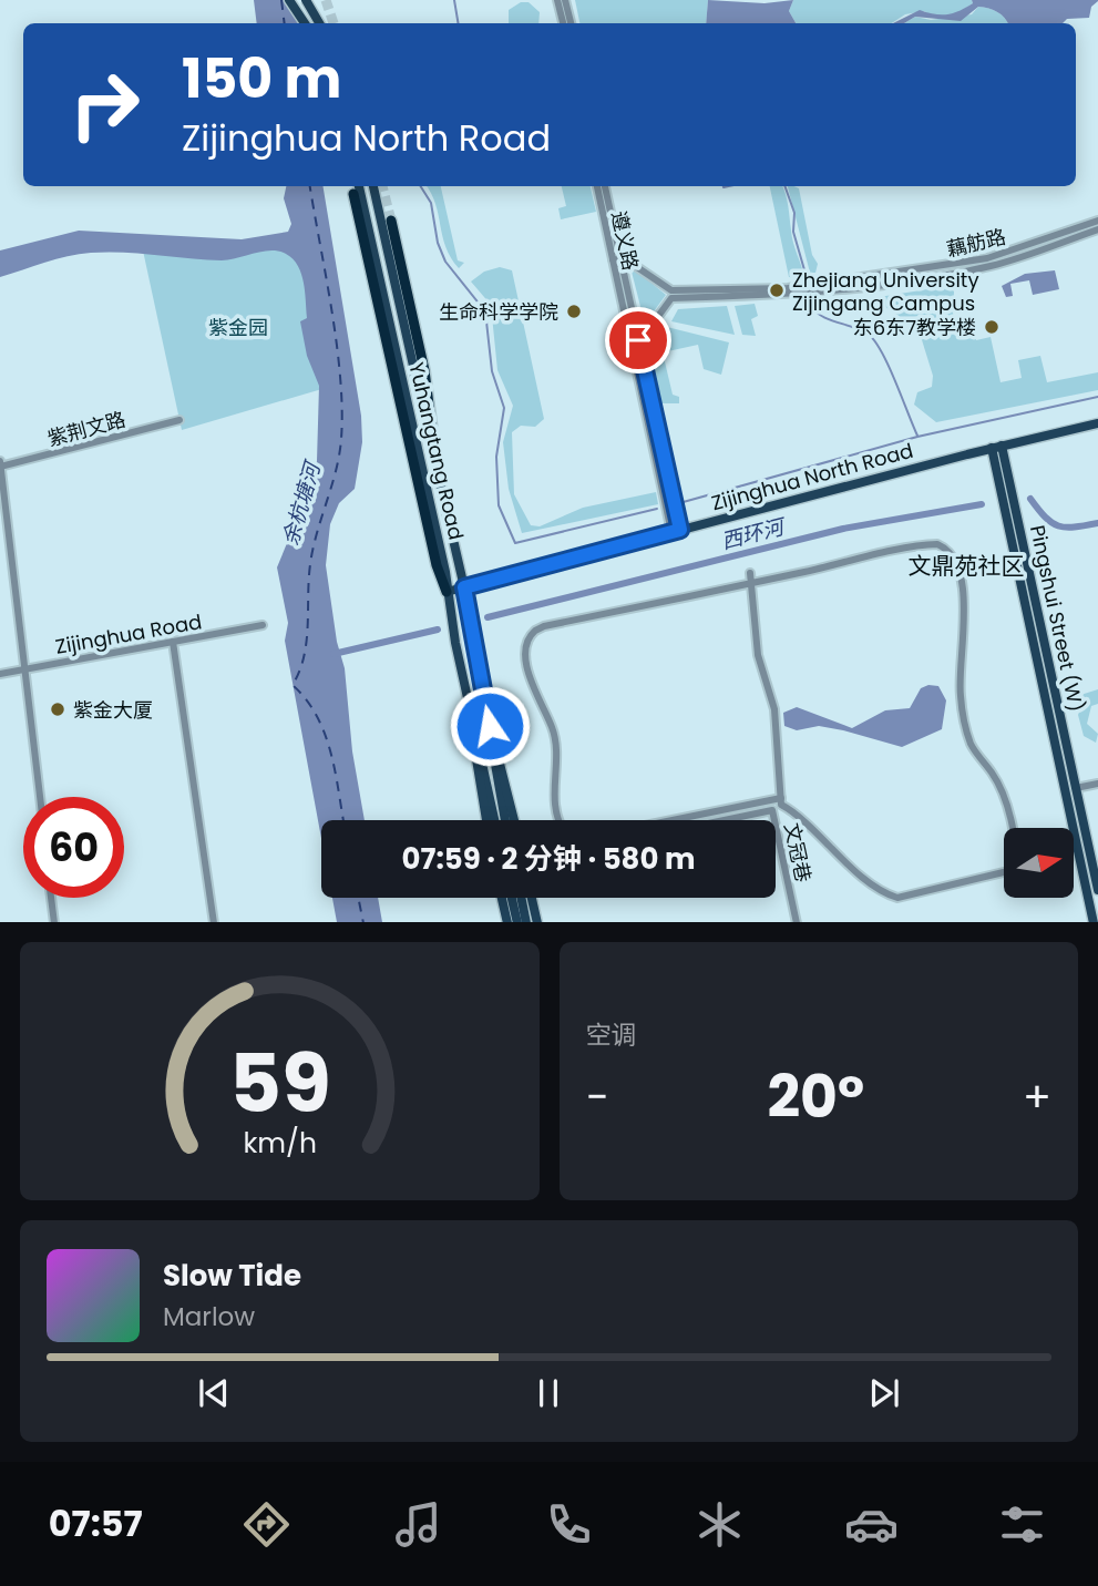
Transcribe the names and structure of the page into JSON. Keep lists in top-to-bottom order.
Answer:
{
  "streets": {
    "main road": ["Yuhangtang Road", "Zijinghua North Road", "Pingshui Street (W)"],
    "street": [
      "遵义路",
      "藕舫路",
      "紫荆文路",
      "Zijinghua Road",
      "文冠巷"
    ]
  },
  "crossings": [
    ["遵义路", "Zijinghua North Road"],
    ["Yuhangtang Road", "Zijinghua North Road"],
    ["Zijinghua North Road", "Pingshui Street (W)"]
  ],
  "districts": ["文鼎苑社区"],
  "water": ["余杭塘河", "西环河"],
  "parks": ["紫金园"],
  "places": [
    "Zhejiang University Zijingang Campus",
    "生命科学学院",
    "东6东7教学楼",
    "紫金大厦"
  ],
  "north": "right",
  "page": {
    "turn": ["150 m", "Zijinghua North Road"],
    "limit": "60",
    "trip": "07:59 · 2 分钟 · 580 m",
    "tile": "空调",
    "heat": ["−", "20°", "+"],
    "song": ["Slow Tide", "Marlow"],
    "tabs": "07:57",
    "gauge": ["59", "km/h"]
  }
}
